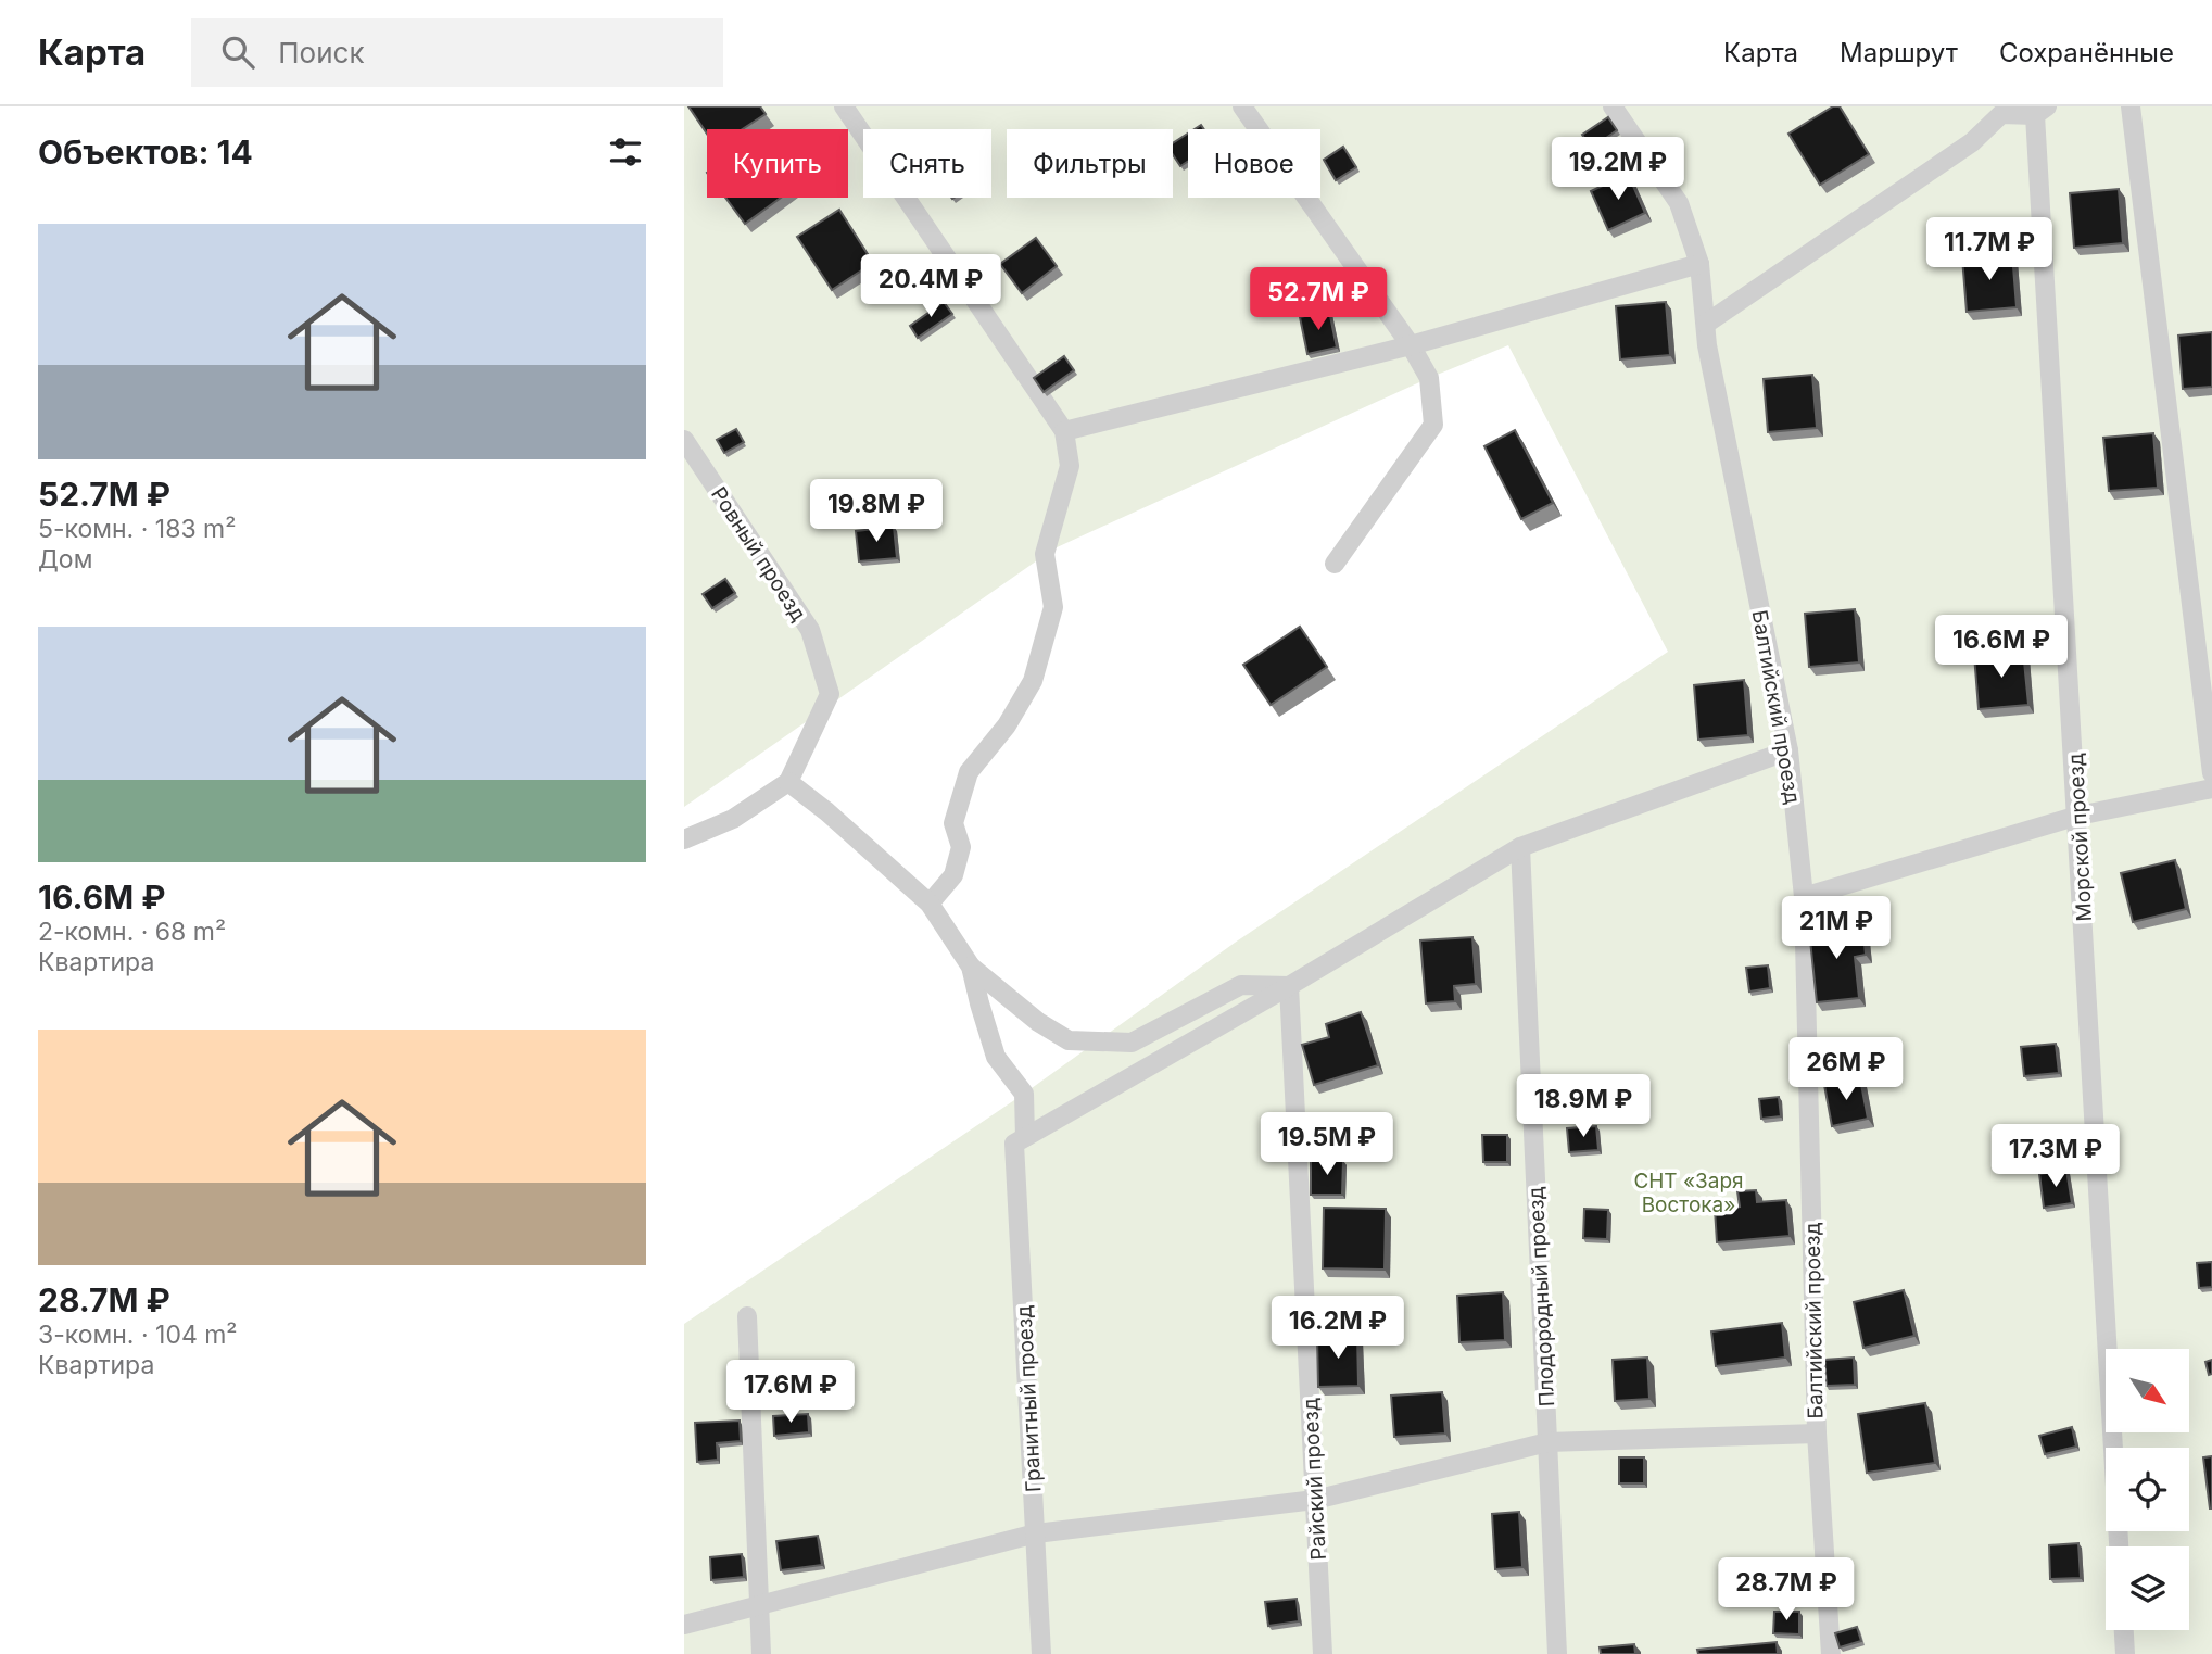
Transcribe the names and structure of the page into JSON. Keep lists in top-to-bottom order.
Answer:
{
  "streets": {
    "lane": [
      "Ровный проезд",
      "Балтийский проезд",
      "Морской проезд",
      "Плодородный проезд",
      "Гранитный проезд",
      "Райский проезд"
    ]
  },
  "parks": ["СНТ «Заря Востока»"],
  "north": "bottom right",
  "page": {
    "header": "Карта",
    "search": "Поиск",
    "nav": ["Карта", "Маршрут", "Сохранённые"],
    "heading": "Объектов: 14",
    "chip": [
      "Купить",
      "Снять",
      "Фильтры",
      "Новое"
    ],
    "price": [
      "19.2M ₽",
      "11.7M ₽",
      "20.4M ₽",
      "52.7M ₽",
      "19.8M ₽",
      "16.6M ₽",
      "21M ₽",
      "26M ₽",
      "18.9M ₽",
      "19.5M ₽",
      "17.3M ₽",
      "16.2M ₽",
      "17.6M ₽",
      "28.7M ₽"
    ],
    "list": [
      {
        "name": "52.7M ₽",
        "note": "5-комн. · 183 m² · Дом"
      },
      {
        "name": "16.6M ₽",
        "note": "2-комн. · 68 m² · Квартира"
      },
      {
        "name": "28.7M ₽",
        "note": "3-комн. · 104 m² · Квартира"
      }
    ]
  }
}
